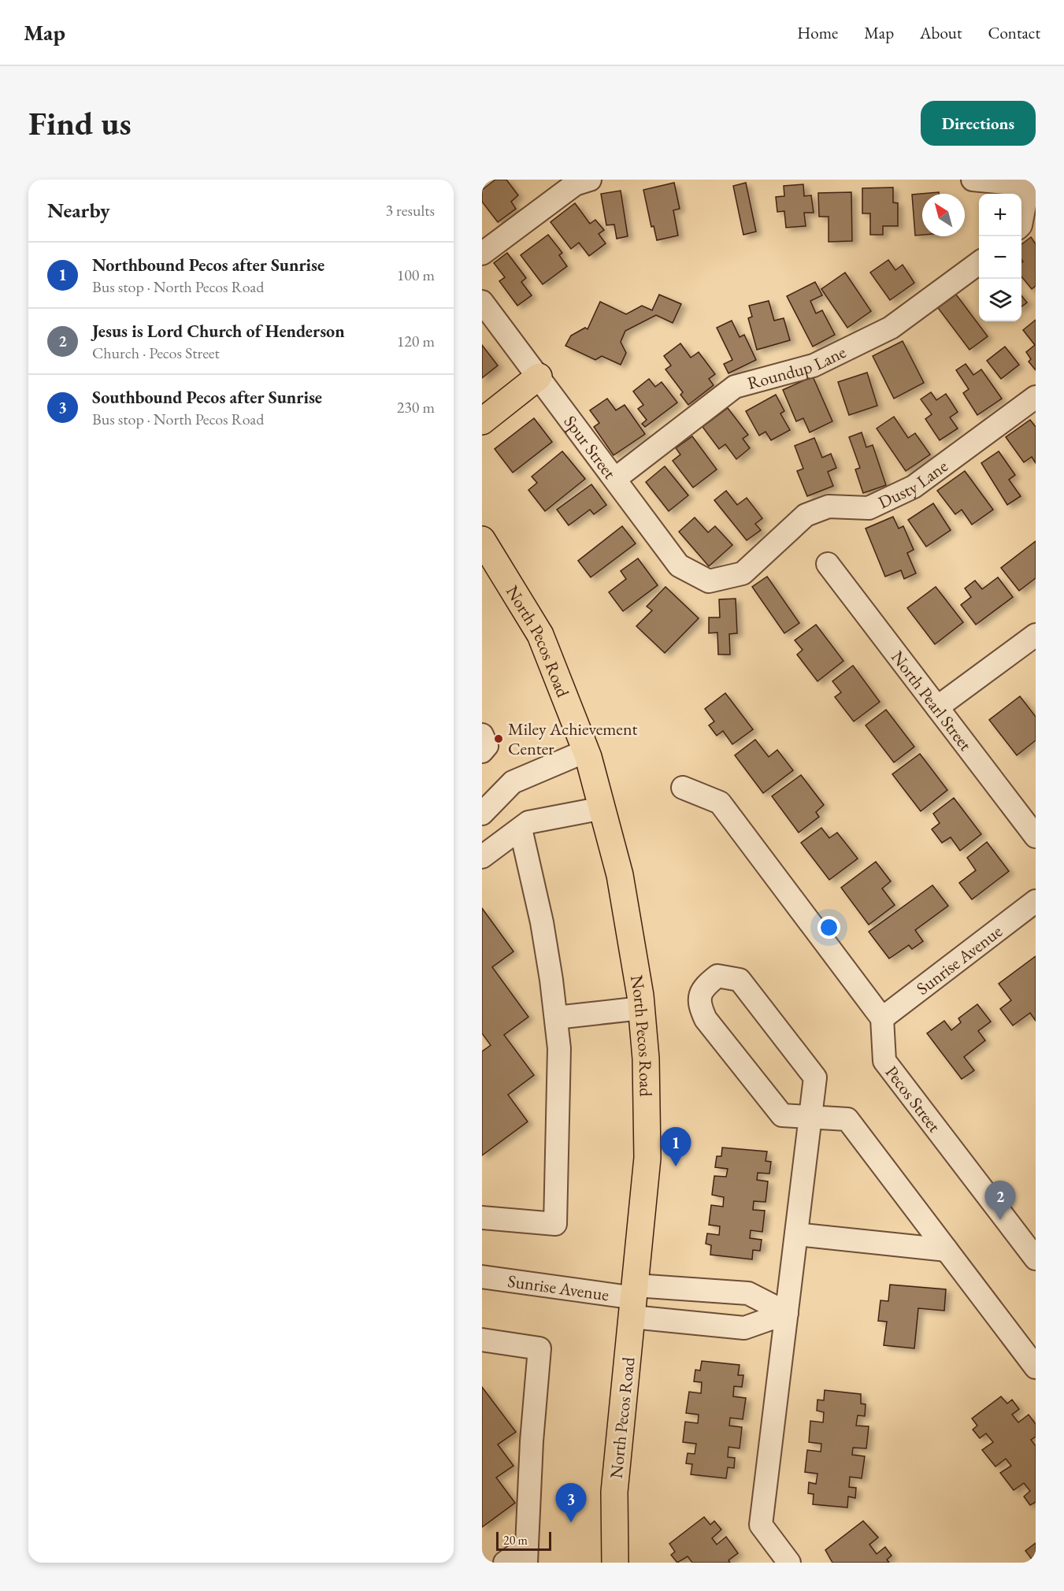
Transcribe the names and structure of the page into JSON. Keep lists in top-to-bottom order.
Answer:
{
  "streets": {
    "main road": ["North Pecos Road"],
    "street": [
      "Roundup Lane",
      "Spur Street",
      "Dusty Lane",
      "North Pearl Street",
      "Sunrise Avenue",
      "Pecos Street"
    ]
  },
  "crossings": [
    ["Roundup Lane", "Spur Street"],
    ["Spur Street", "Dusty Lane"],
    ["North Pecos Road", "Sunrise Avenue"],
    ["Sunrise Avenue", "Pecos Street"]
  ],
  "places": ["Miley Achievement Center"],
  "scale_bar": "20 m",
  "north": "top left",
  "page": {
    "header": "Map",
    "nav": [
      "Home",
      "Map",
      "About",
      "Contact"
    ],
    "buttons": "Directions",
    "title": "Find us",
    "heading": ["Nearby", "3 results"],
    "map_buttons": ["+", "−"],
    "list": [
      {
        "mark": "1",
        "name": "Northbound Pecos after Sunrise",
        "note": "Bus stop · North Pecos Road",
        "value": "100 m"
      },
      {
        "mark": "2",
        "name": "Jesus is Lord Church of Henderson",
        "note": "Church · Pecos Street",
        "value": "120 m"
      },
      {
        "mark": "3",
        "name": "Southbound Pecos after Sunrise",
        "note": "Bus stop · North Pecos Road",
        "value": "230 m"
      }
    ],
    "pins": ["1", "2", "3"],
    "scale": "20 m"
  }
}
